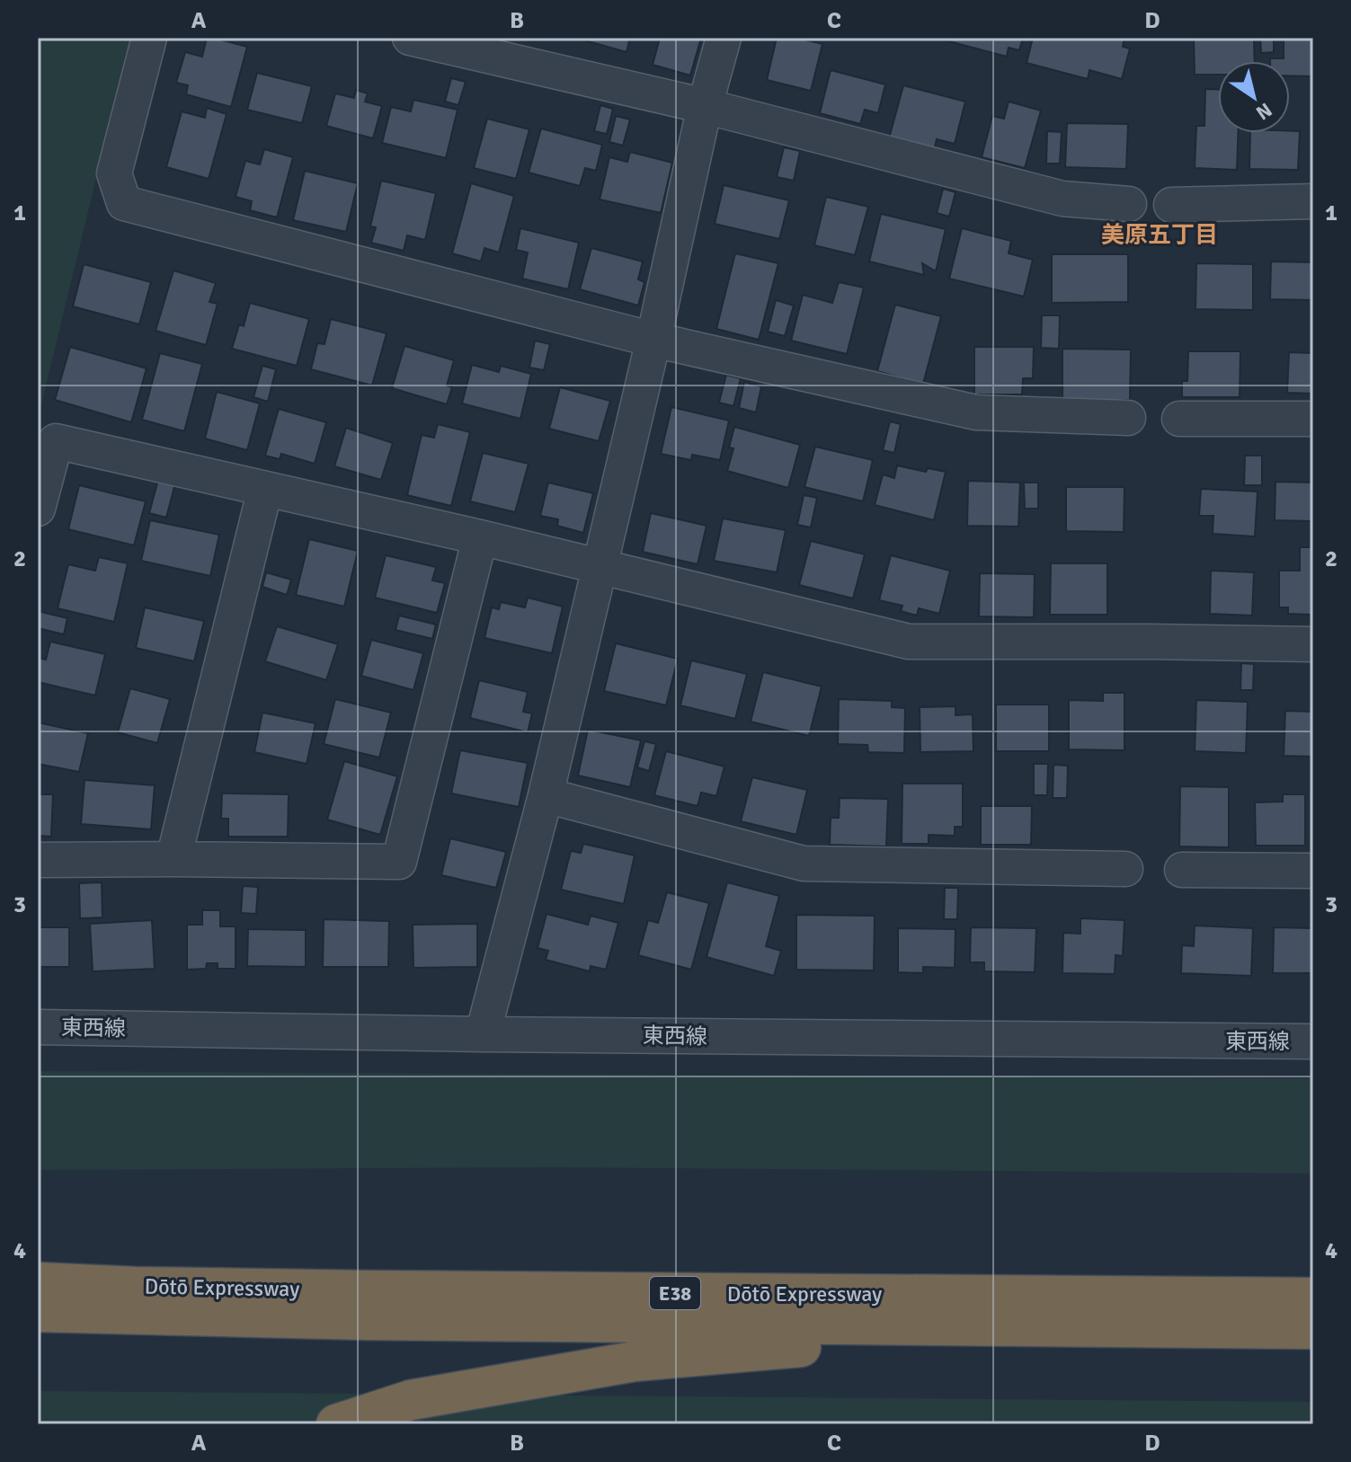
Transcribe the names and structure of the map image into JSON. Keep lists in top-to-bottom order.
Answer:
{
  "streets": {
    "highway": ["Dōtō Expressway", "E38"],
    "street": ["東西線"]
  },
  "districts": ["美原五丁目"],
  "north": "bottom right",
  "grid": {
    "columns": [
      "A",
      "B",
      "C",
      "D"
    ],
    "rows": [
      "1",
      "2",
      "3",
      "4"
    ]
  }
}
